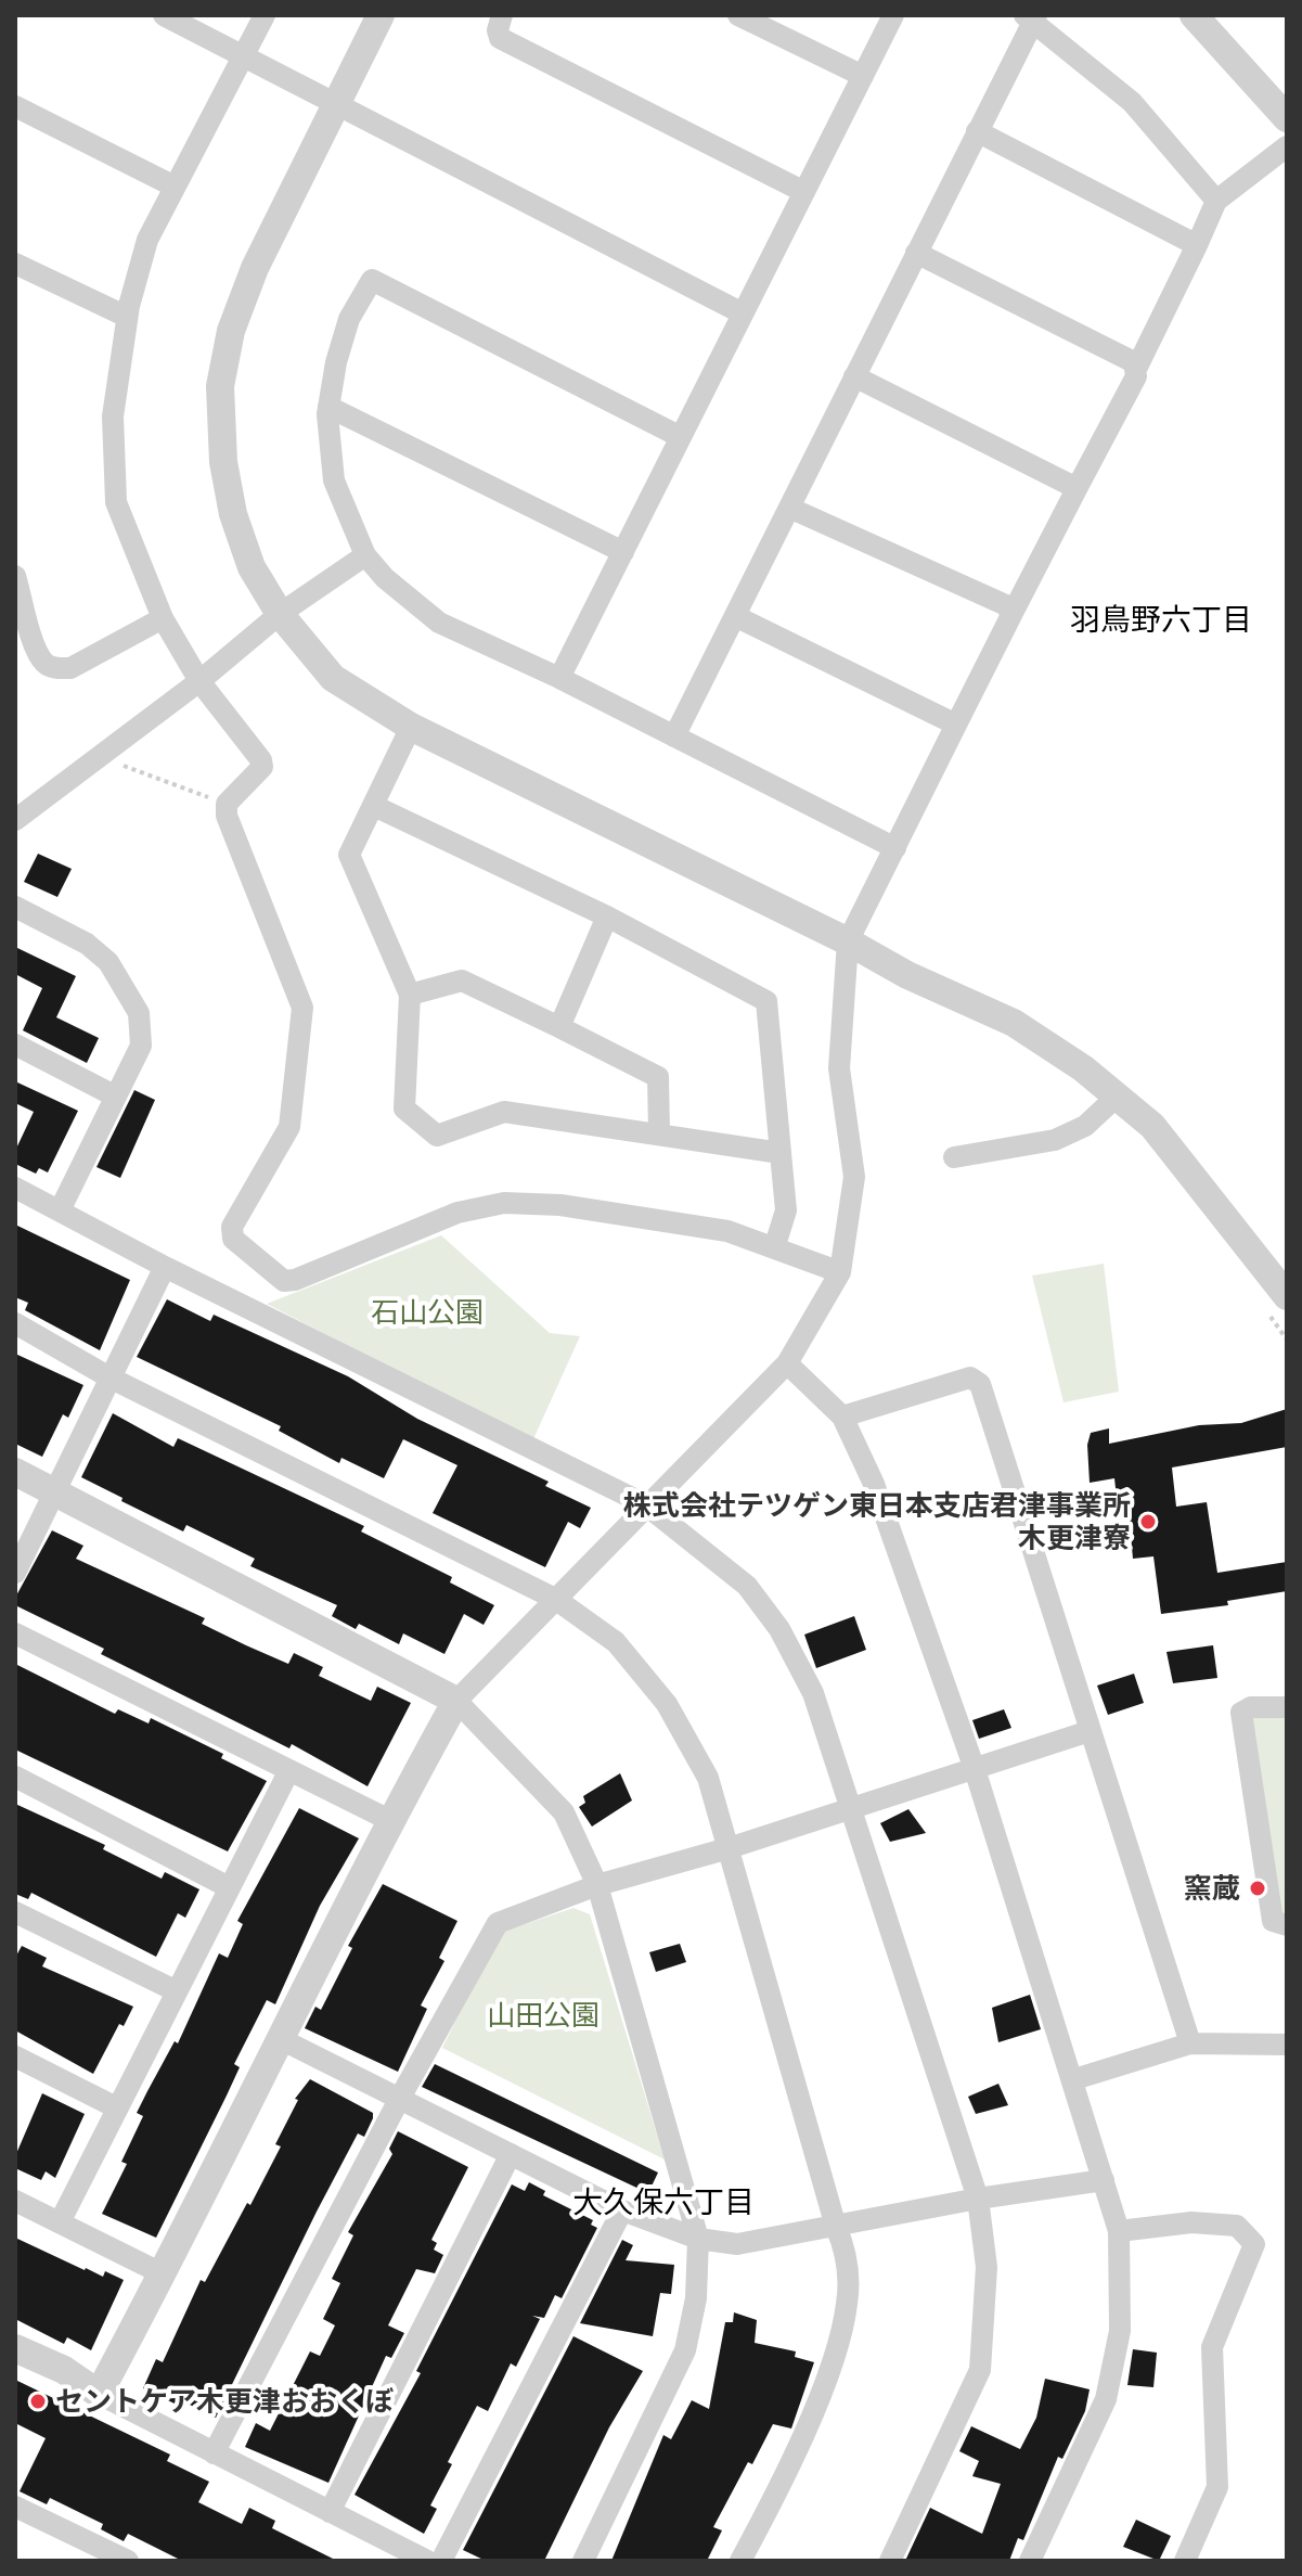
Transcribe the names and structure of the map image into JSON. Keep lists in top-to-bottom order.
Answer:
{
  "districts": ["羽鳥野六丁目", "大久保六丁目"],
  "parks": ["石山公園", "山田公園"],
  "places": ["株式会社テツゲン東日本支店君津事業所 木更津寮", "窯蔵", "セントケア木更津おおくぼ"]
}
